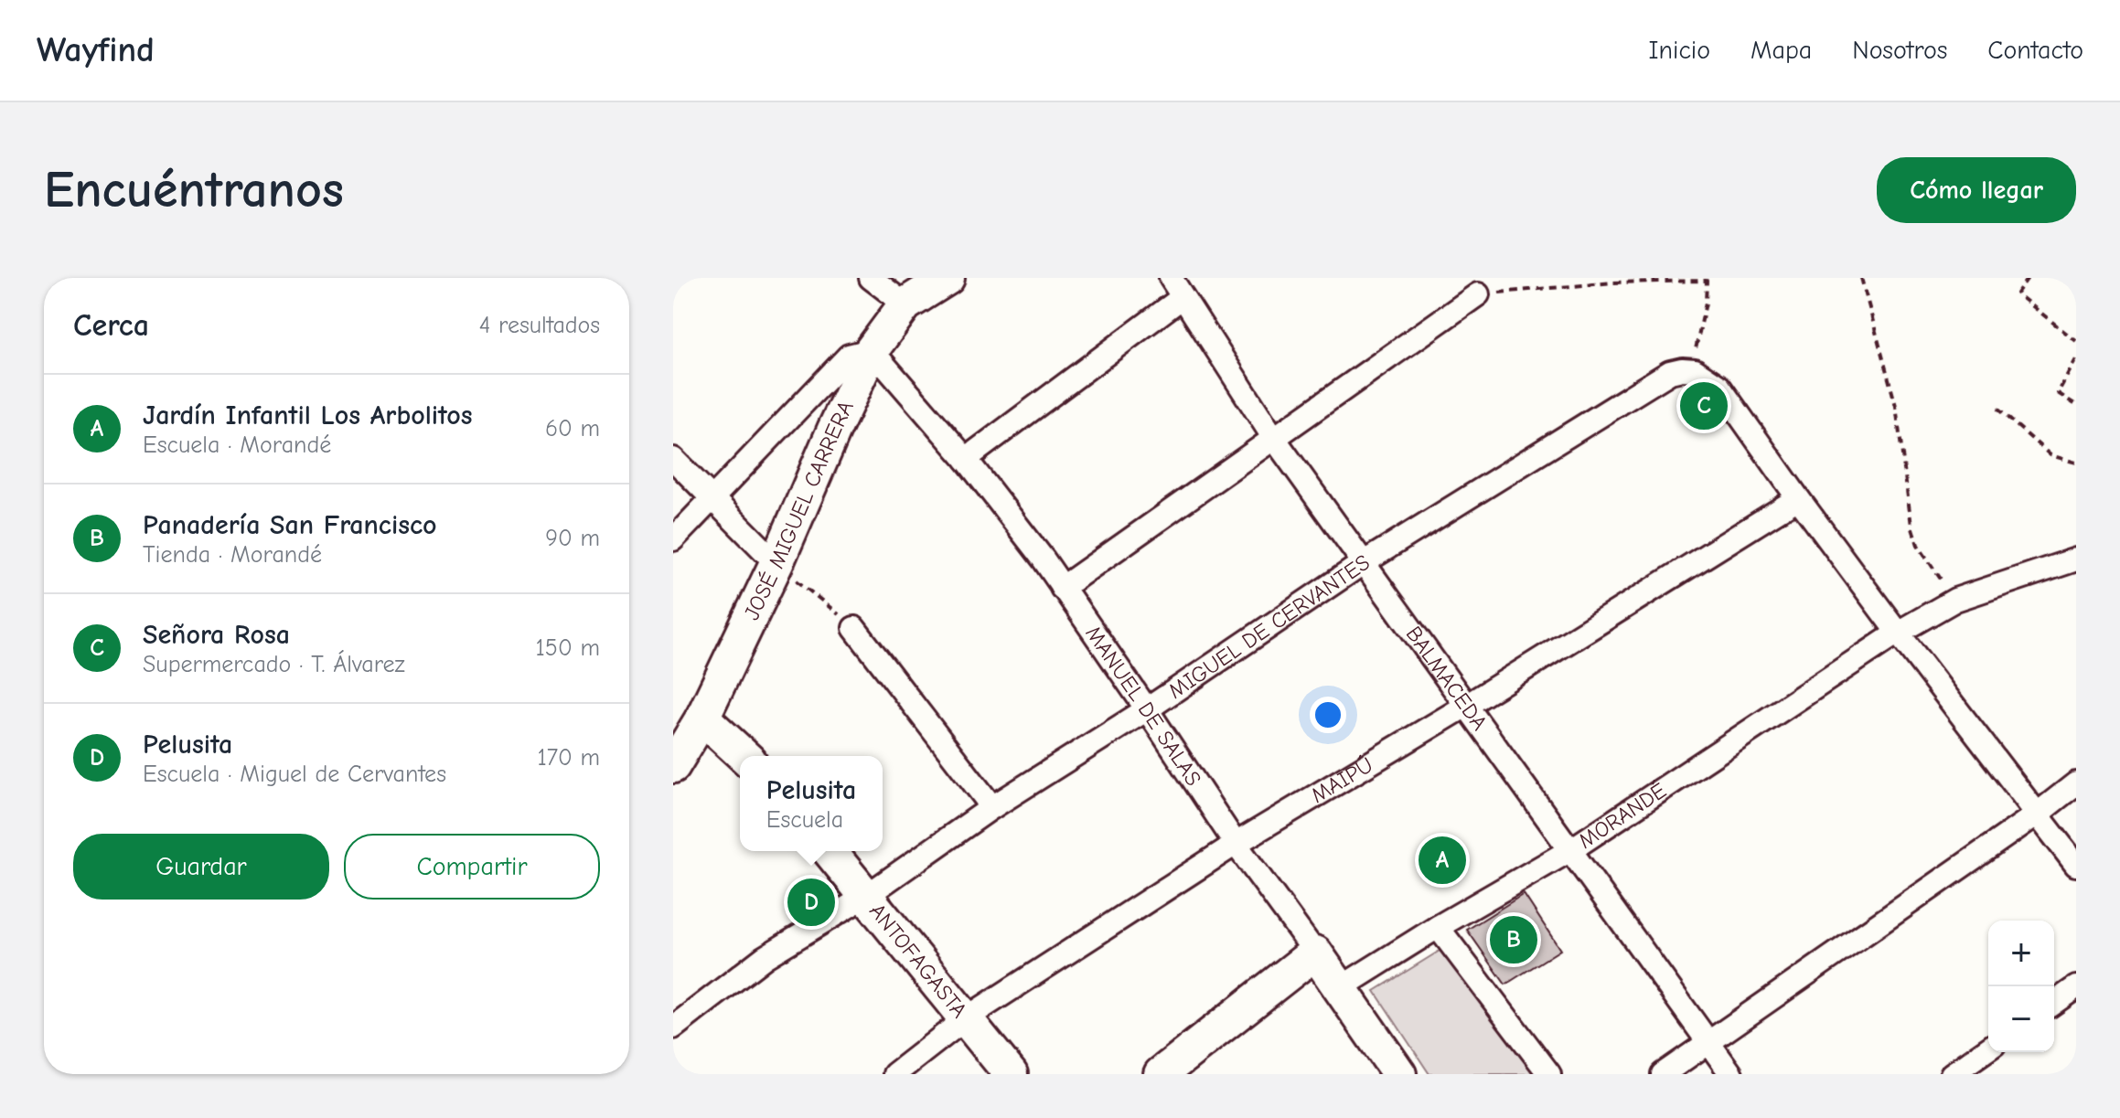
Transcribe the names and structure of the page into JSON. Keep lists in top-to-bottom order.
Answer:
{
  "streets": {
    "street": [
      "JOSÉ MIGUEL CARRERA",
      "MIGUEL DE CERVANTES",
      "BALMACEDA",
      "MANUEL DE SALAS",
      "MAIPÚ",
      "MORANDÉ",
      "ANTOFAGASTA"
    ]
  },
  "crossings": [
    ["JOSÉ MIGUEL CARRERA", "MANUEL DE SALAS"],
    ["MIGUEL DE CERVANTES", "BALMACEDA"],
    ["MIGUEL DE CERVANTES", "MANUEL DE SALAS"],
    ["MIGUEL DE CERVANTES", "ANTOFAGASTA"],
    ["BALMACEDA", "MAIPÚ"],
    ["BALMACEDA", "MORANDÉ"],
    ["MANUEL DE SALAS", "MAIPÚ"],
    ["MANUEL DE SALAS", "MORANDÉ"],
    ["MAIPÚ", "ANTOFAGASTA"]
  ],
  "page": {
    "header": "Wayfind",
    "nav": [
      "Inicio",
      "Mapa",
      "Nosotros",
      "Contacto"
    ],
    "buttons": [
      "Cómo llegar",
      ["Guardar", "Compartir"]
    ],
    "title": "Encuéntranos",
    "heading": ["Cerca", "4 resultados"],
    "list": [
      {
        "mark": "A",
        "name": "Jardín Infantil Los Arbolitos",
        "note": "Escuela · Morandé",
        "value": "60 m"
      },
      {
        "mark": "B",
        "name": "Panadería San Francisco",
        "note": "Tienda · Morandé",
        "value": "90 m"
      },
      {
        "mark": "C",
        "name": "Señora Rosa",
        "note": "Supermercado · T. Álvarez",
        "value": "150 m"
      },
      {
        "mark": "D",
        "name": "Pelusita",
        "note": "Escuela · Miguel de Cervantes",
        "value": "170 m"
      }
    ],
    "pins": [
      "C",
      "A",
      "D",
      "B"
    ],
    "popup": ["Pelusita", "Escuela"],
    "map_buttons": ["+", "−"]
  }
}
